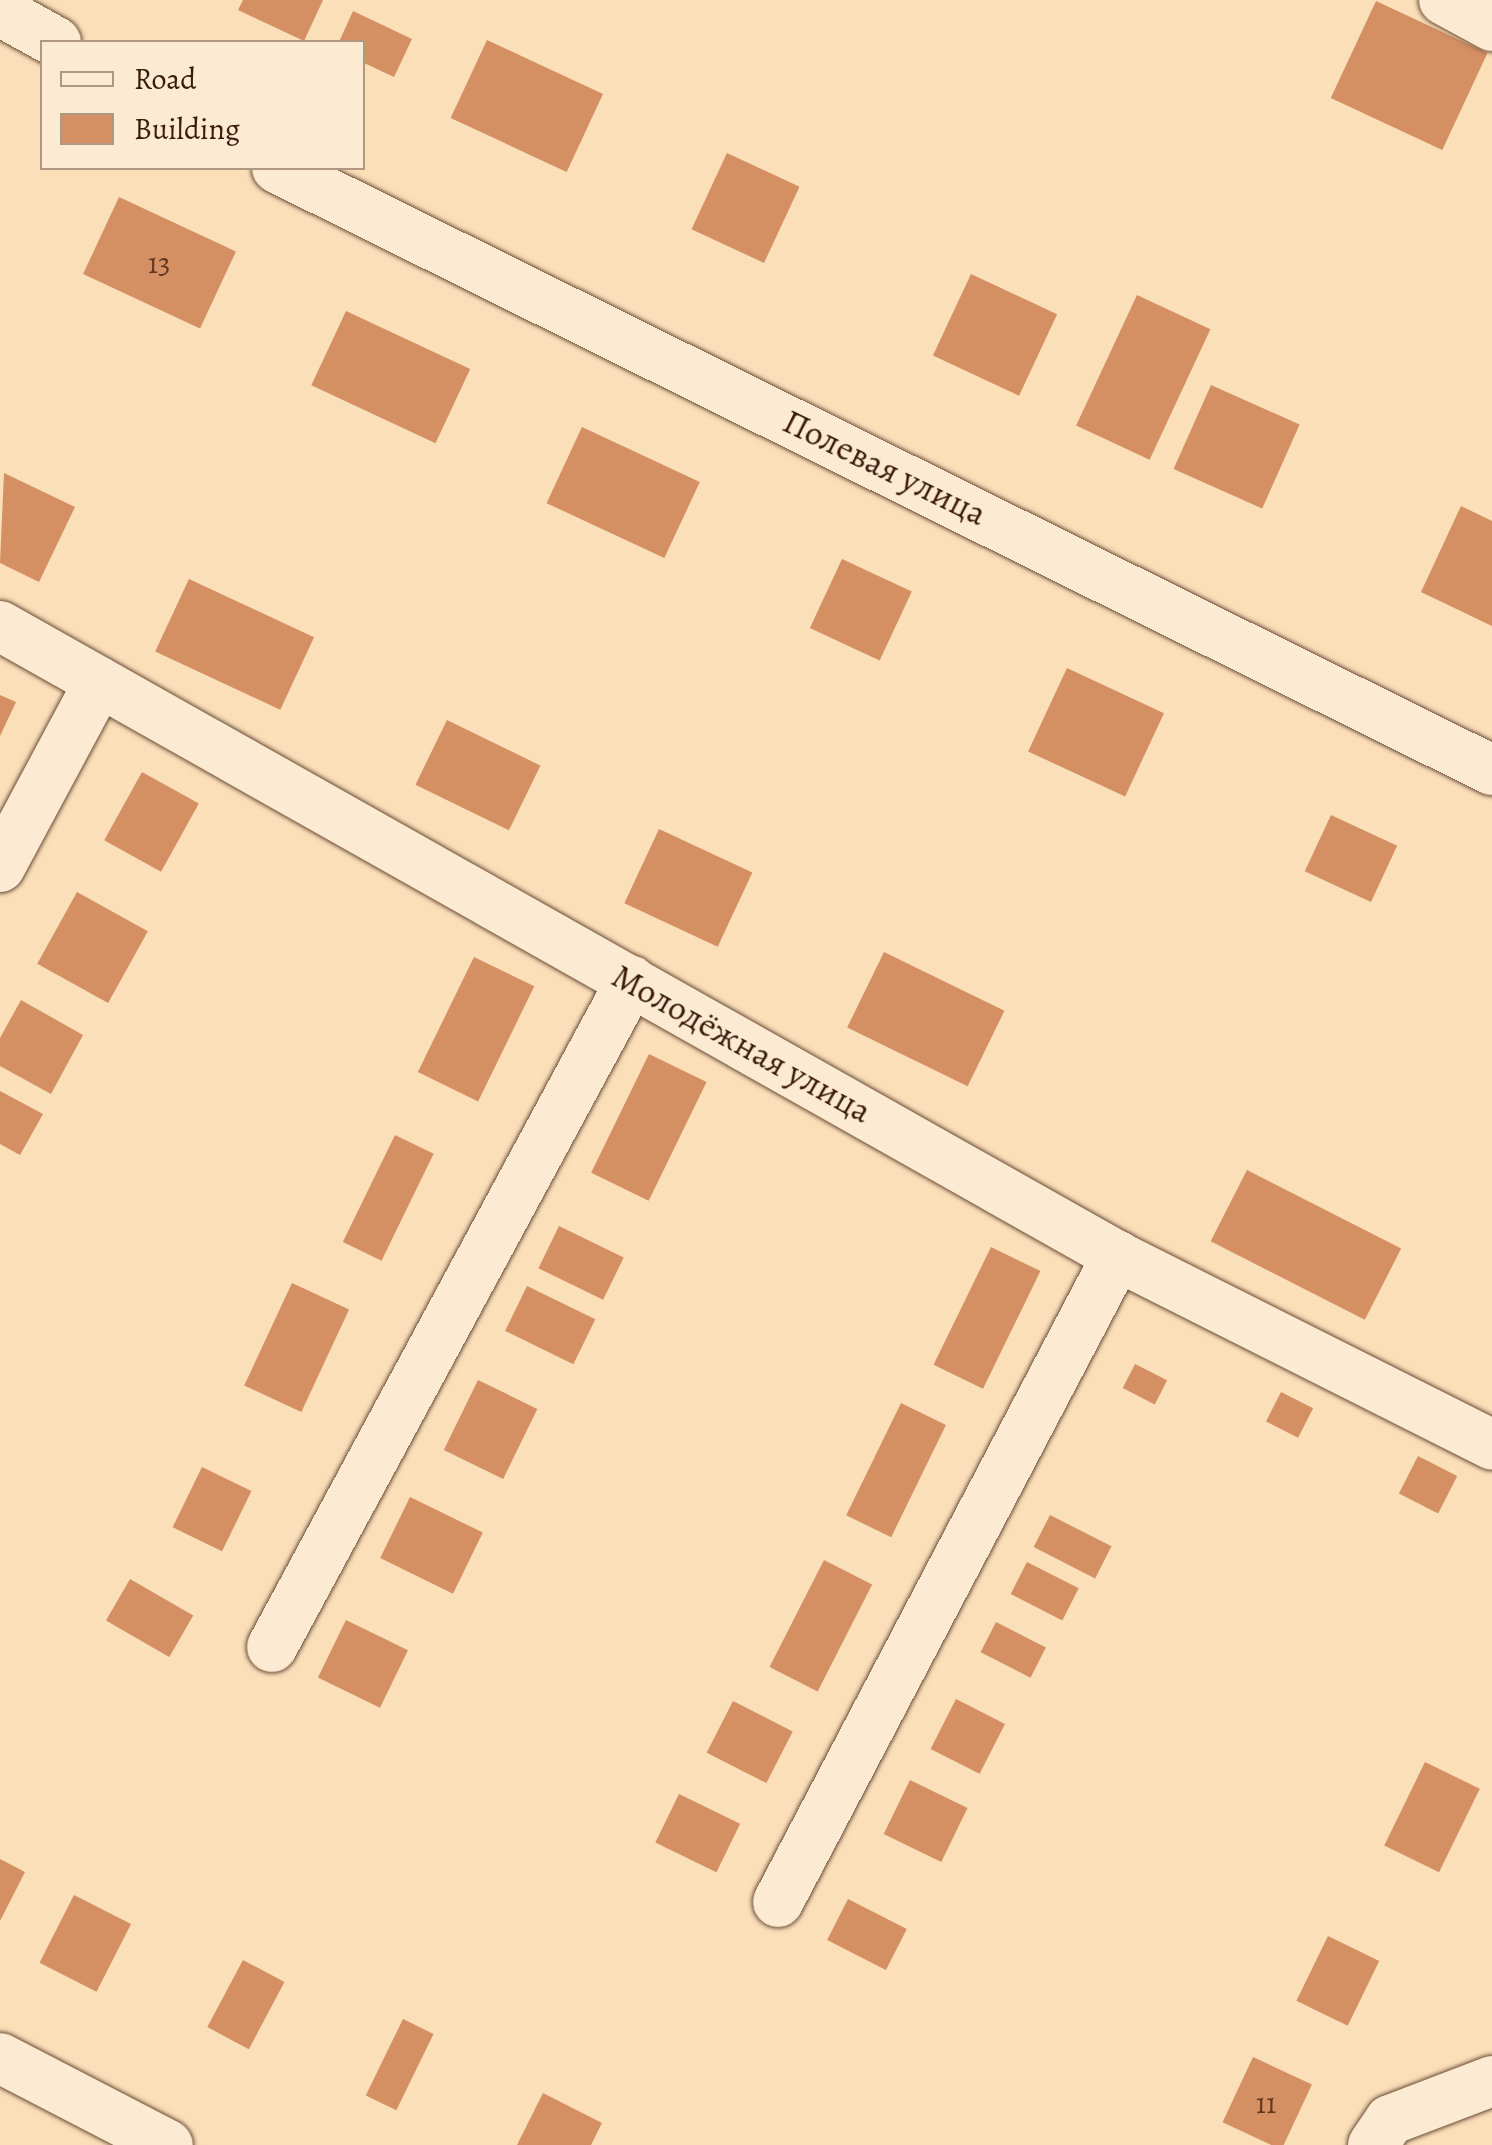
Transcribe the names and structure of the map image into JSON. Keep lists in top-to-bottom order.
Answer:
{
  "streets": {
    "street": ["Полевая улица", "Молодёжная улица"]
  },
  "house_numbers": ["13", "11"],
  "legend": ["Road", "Building"]
}
